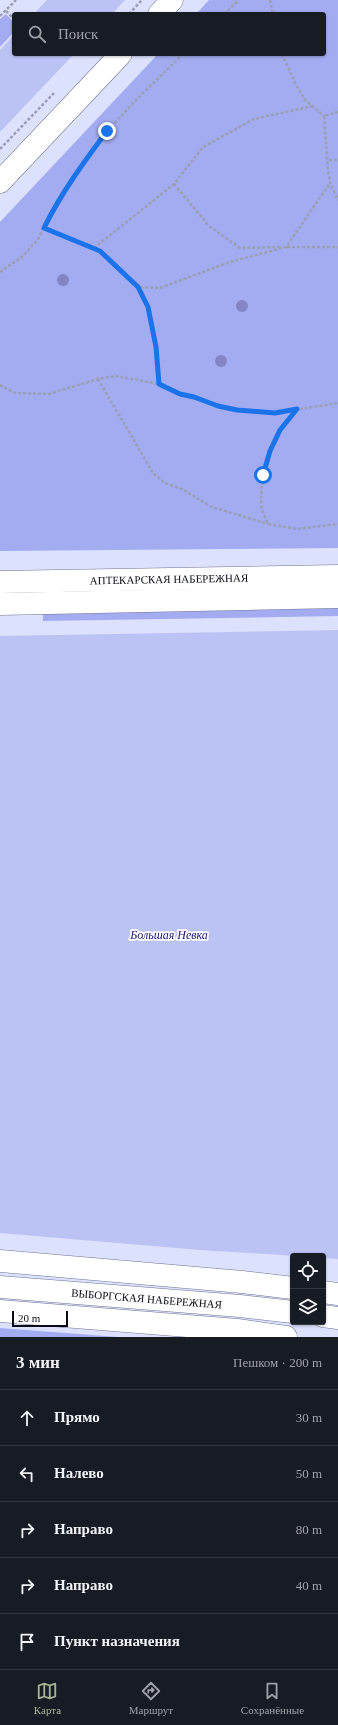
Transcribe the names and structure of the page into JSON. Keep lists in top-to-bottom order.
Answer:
{
  "streets": {
    "street": ["АПТЕКАРСКАЯ НАБЕРЕЖНАЯ", "ВЫБОРГСКАЯ НАБЕРЕЖНАЯ"]
  },
  "water": ["Большая Невка"],
  "scale_bar": "20 m",
  "page": {
    "search": "Поиск",
    "scale": "20 m",
    "heading": ["3 мин", "Пешком · 200 m"],
    "list": [
      ["Прямо", "30 m"],
      ["Налево", "50 m"],
      ["Направо", "80 m"],
      ["Направо", "40 m"],
      "Пункт назначения"
    ],
    "nav": ["Карта", "Маршрут", "Сохранённые"]
  }
}
